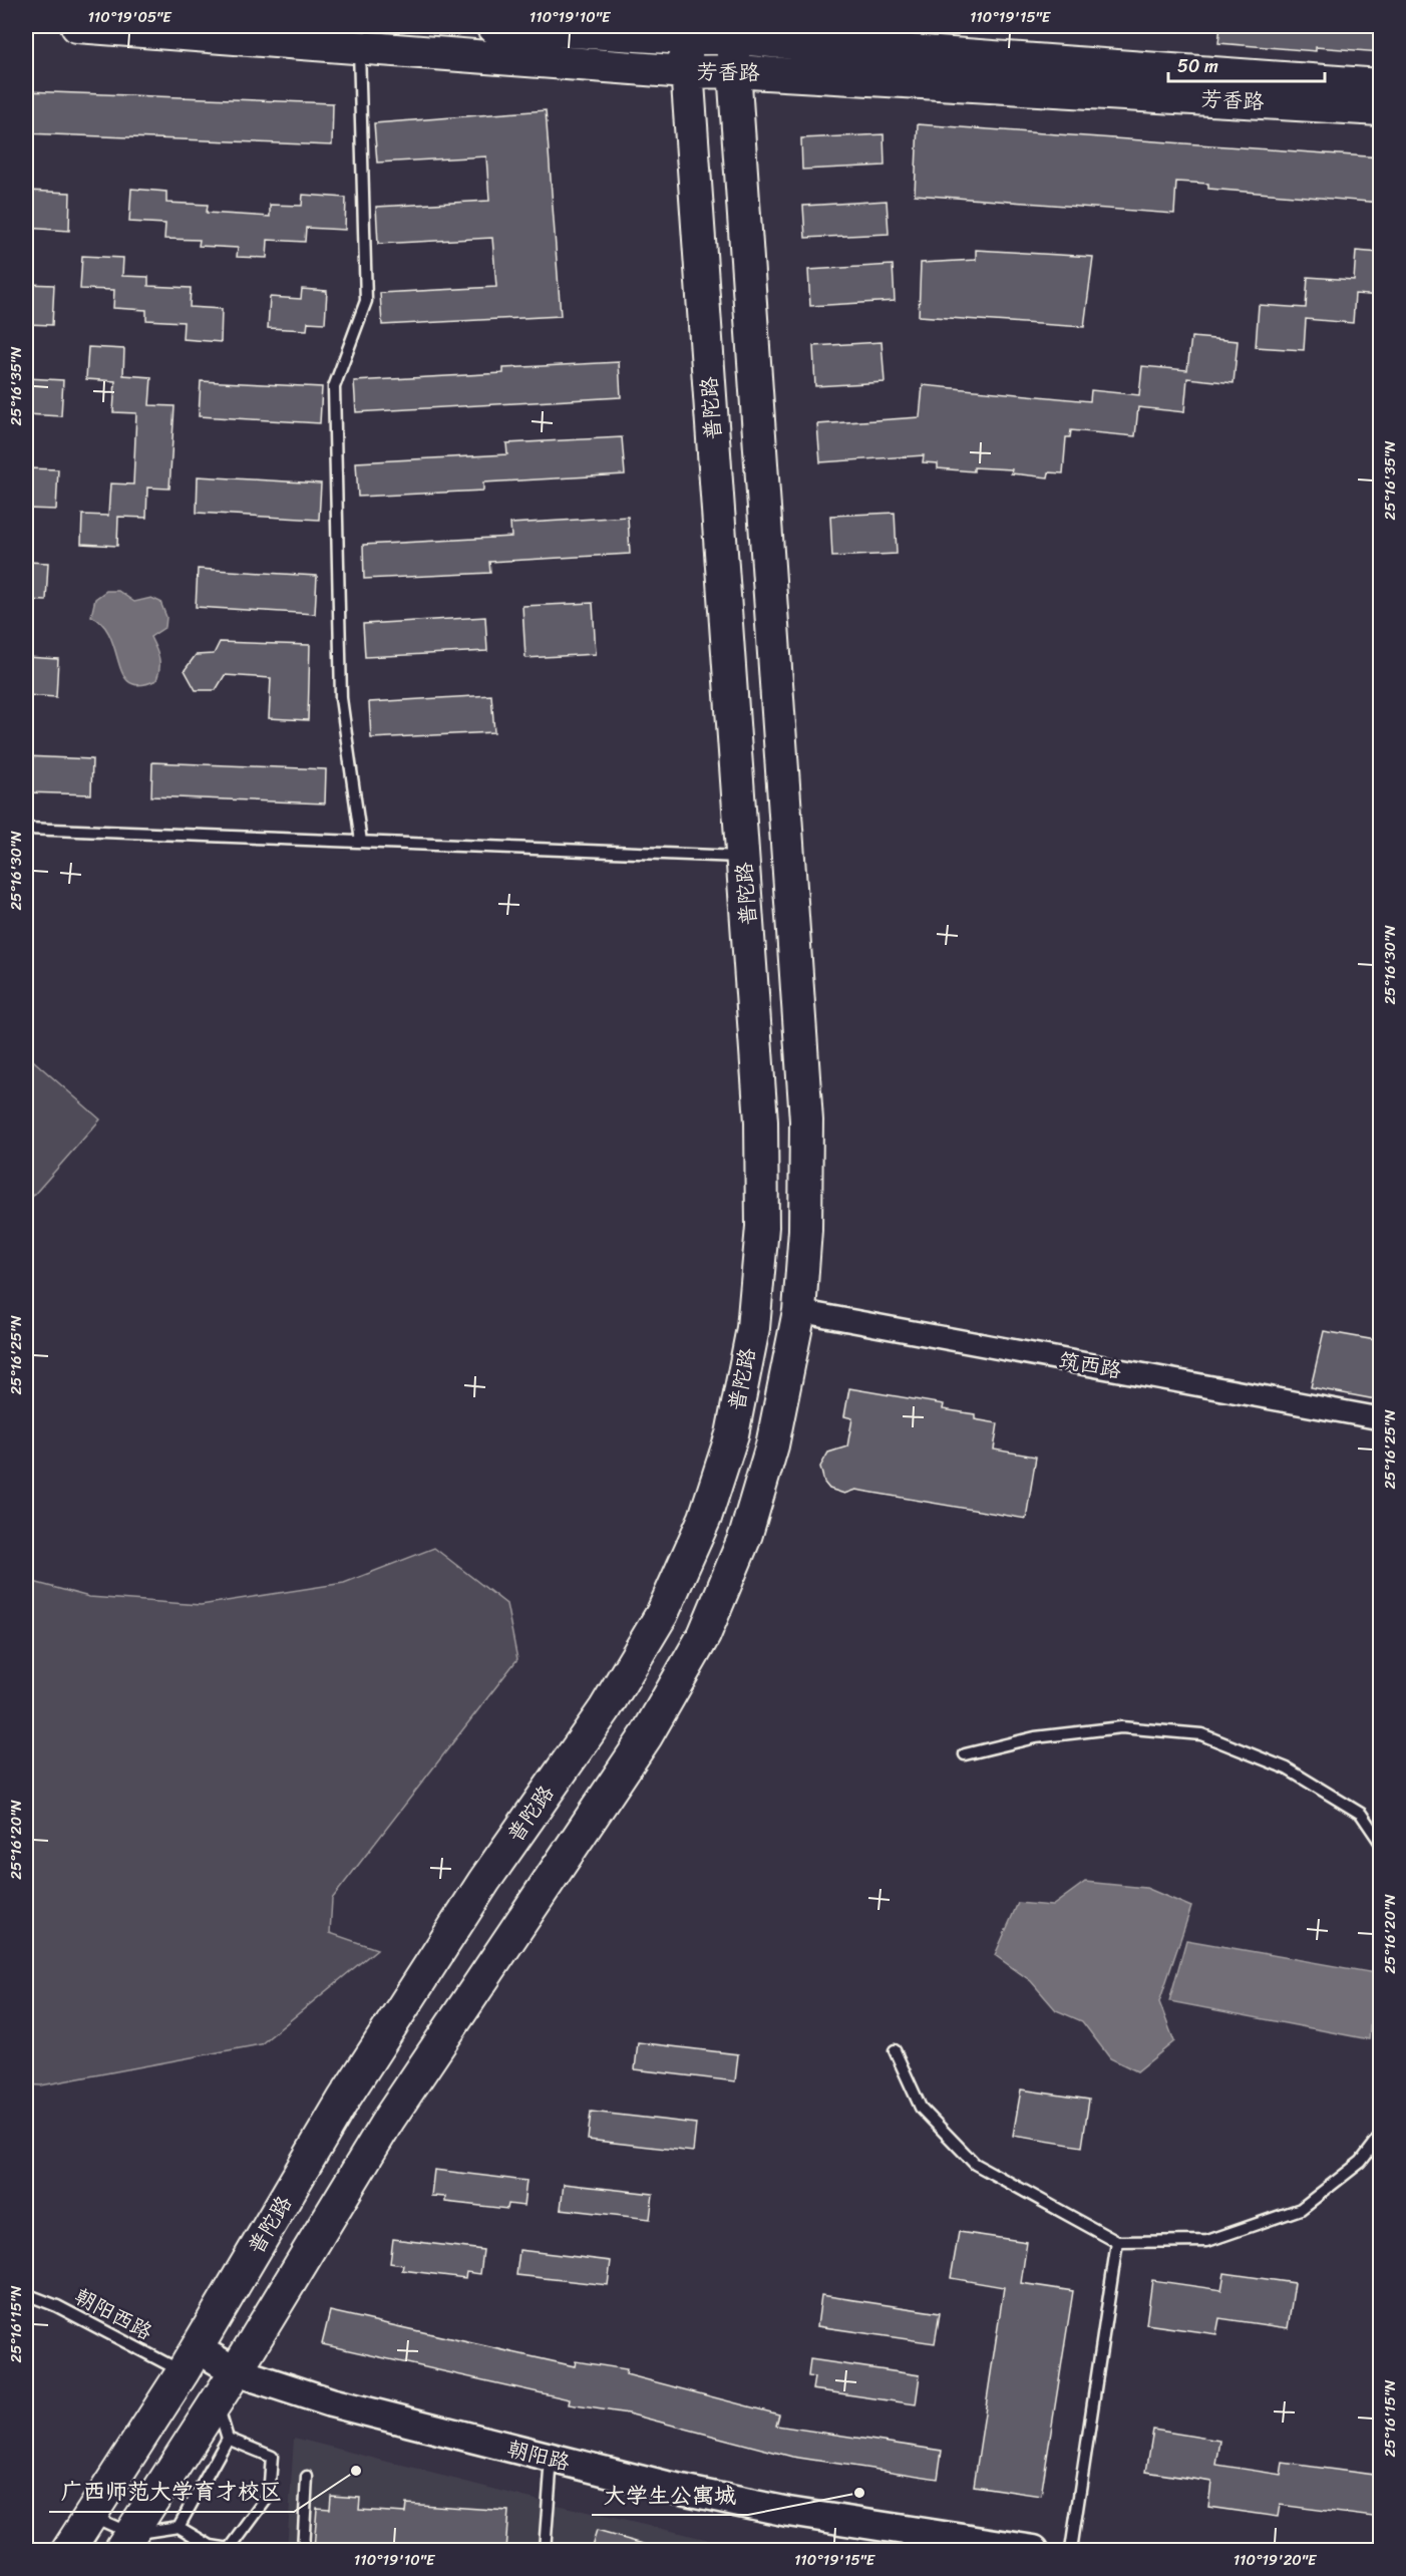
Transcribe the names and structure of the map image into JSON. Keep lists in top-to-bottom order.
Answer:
{
  "streets": {
    "main road": ["芳香路", "普陀路"],
    "street": ["筑西路", "朝阳路"],
    "lane": ["朝阳西路"]
  },
  "crossings": [
    ["芳香路", "普陀路"],
    ["普陀路", "筑西路"],
    ["普陀路", "朝阳西路"],
    ["普陀路", "朝阳路"],
    ["朝阳西路", "朝阳路"]
  ],
  "places": ["广西师范大学育才校区", "大学生公寓城"],
  "scale_bar": "50 m",
  "coordinates": [
    "110°19'05\"E",
    "110°19'10\"E",
    "110°19'15\"E",
    "25°16'35\"N",
    "25°16'30\"N",
    "25°16'25\"N",
    "25°16'20\"N",
    "25°16'15\"N",
    "110°19'20\"E"
  ]
}
